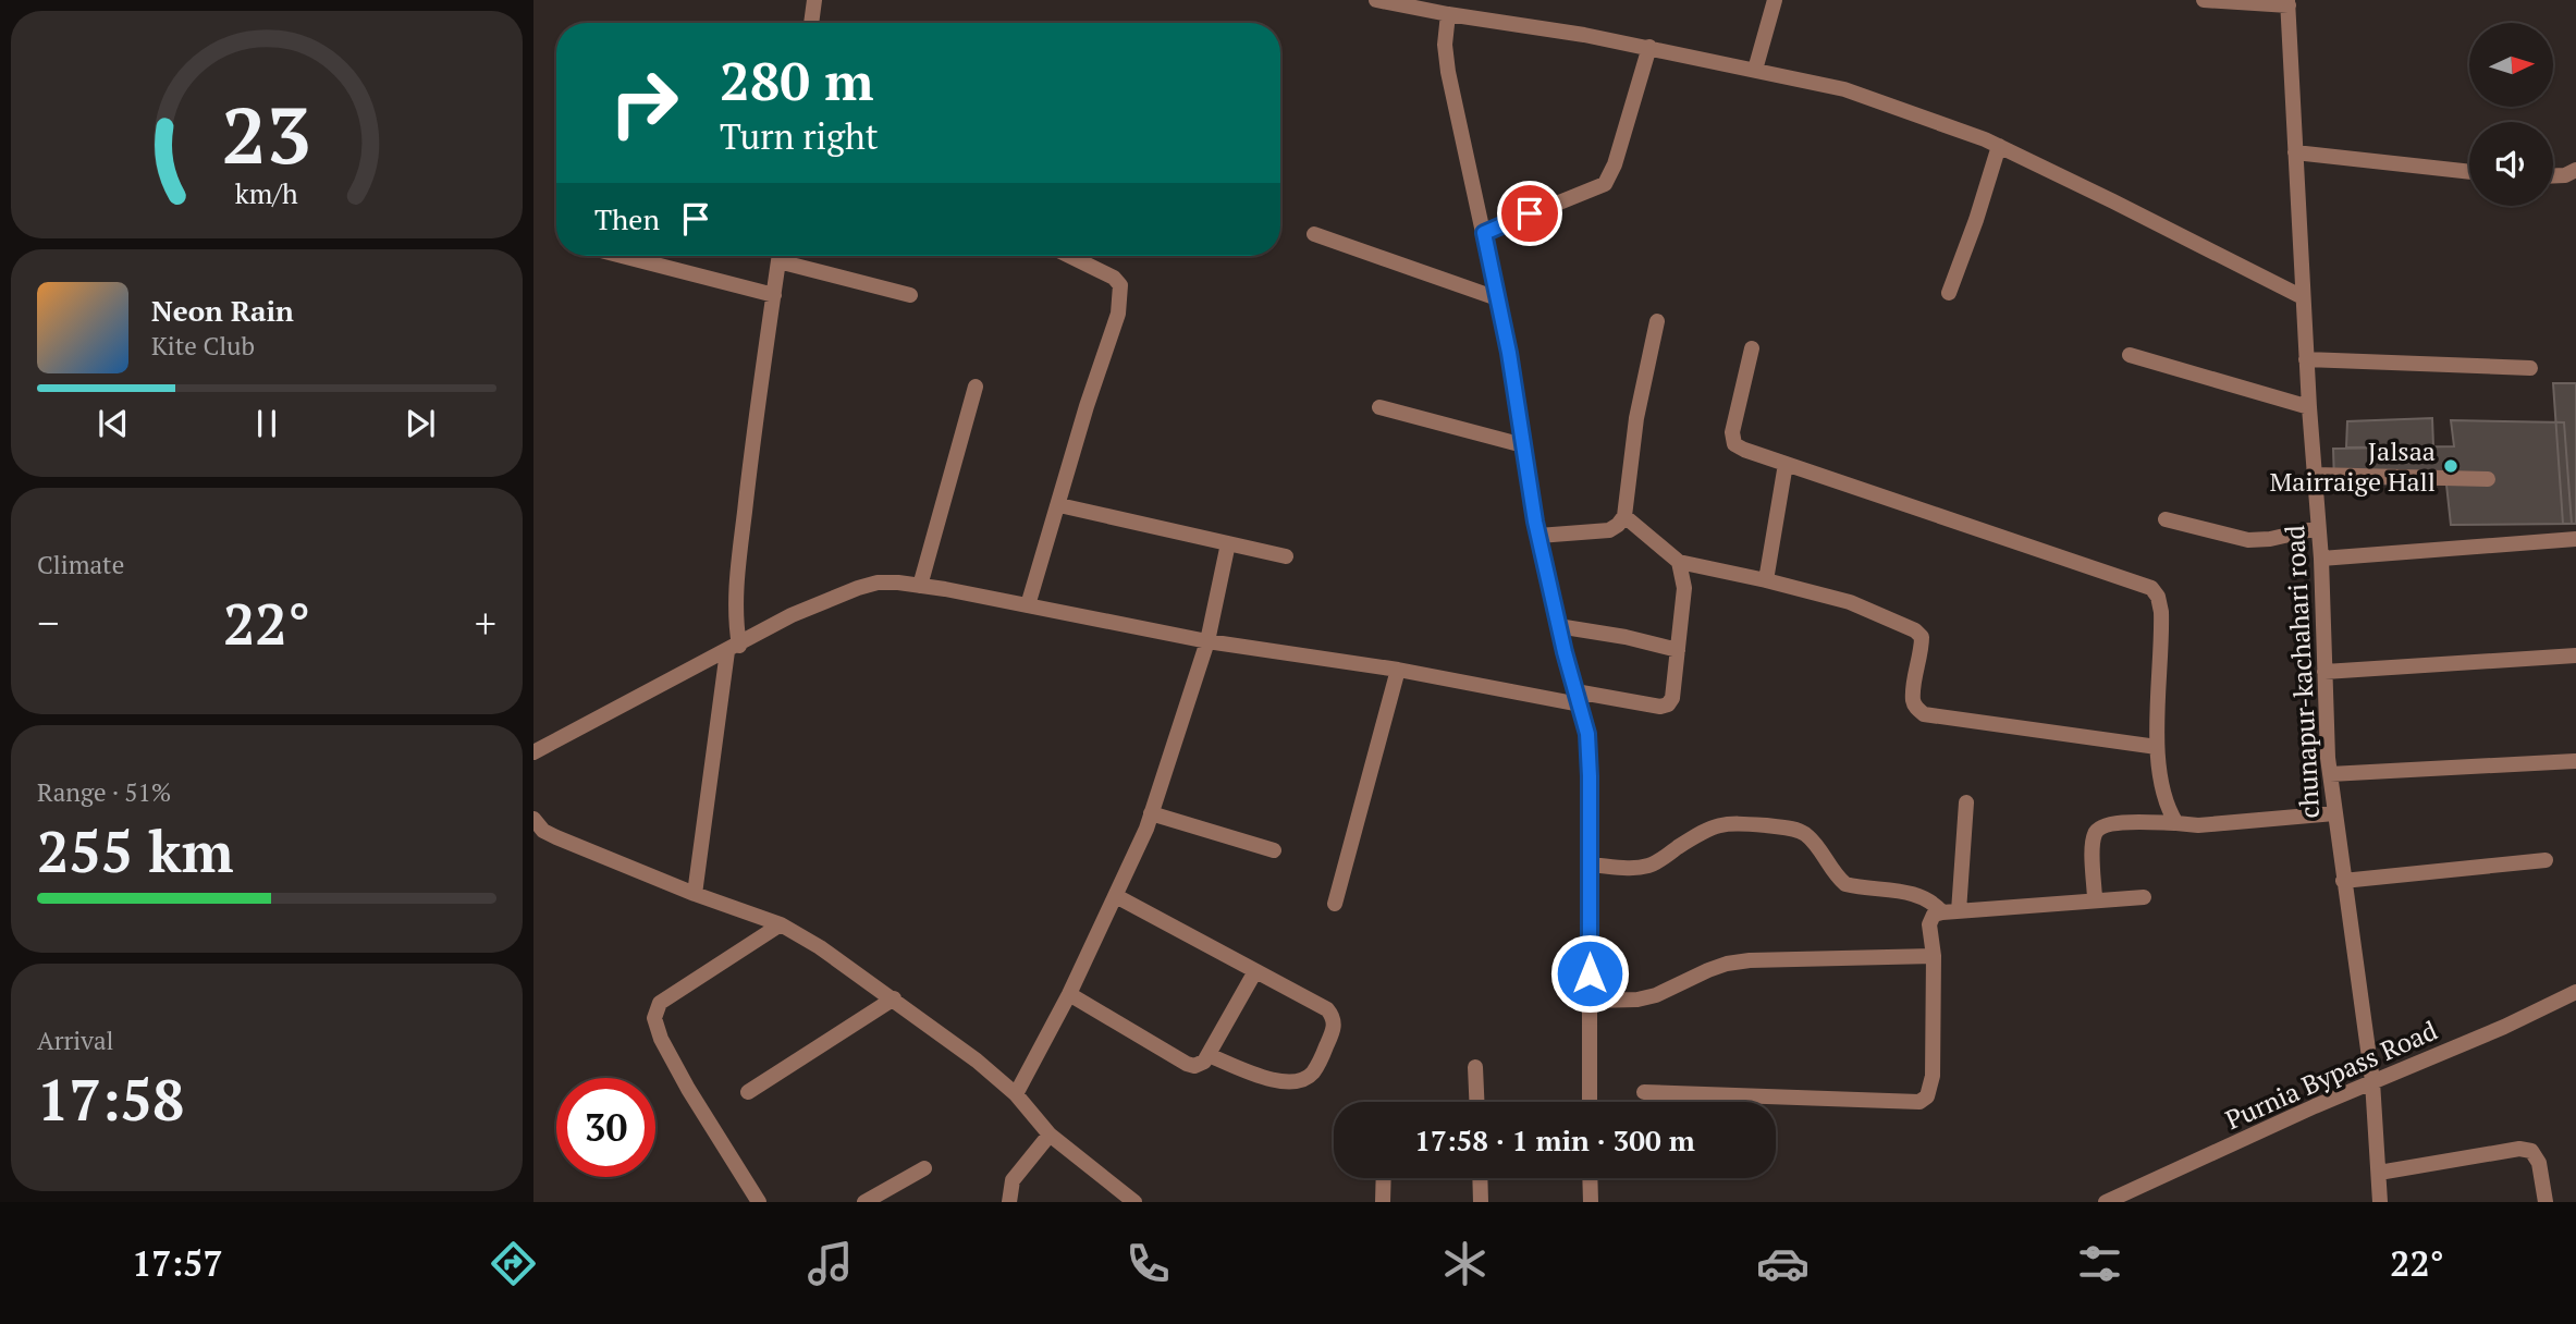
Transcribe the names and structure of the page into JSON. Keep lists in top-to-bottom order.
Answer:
{
  "streets": {
    "street": ["chunapur-kachahari road", "Purnia Bypass Road"]
  },
  "crossings": [
    ["chunapur-kachahari road", "Purnia Bypass Road"]
  ],
  "places": ["Jalsaa Mairraige Hall"],
  "north": "right",
  "page": {
    "turn": ["280 m", "Turn right"],
    "then": "Then",
    "song": ["Neon Rain", "Kite Club"],
    "tile": [
      "Climate",
      ["Range · 51%", "255 km"],
      ["Arrival", "17:58"]
    ],
    "heat": ["−", "22°", "+"],
    "limit": "30",
    "trip": "17:58 · 1 min · 300 m",
    "tabs": ["17:57", "22°"],
    "gauge": ["23", "km/h"]
  }
}
